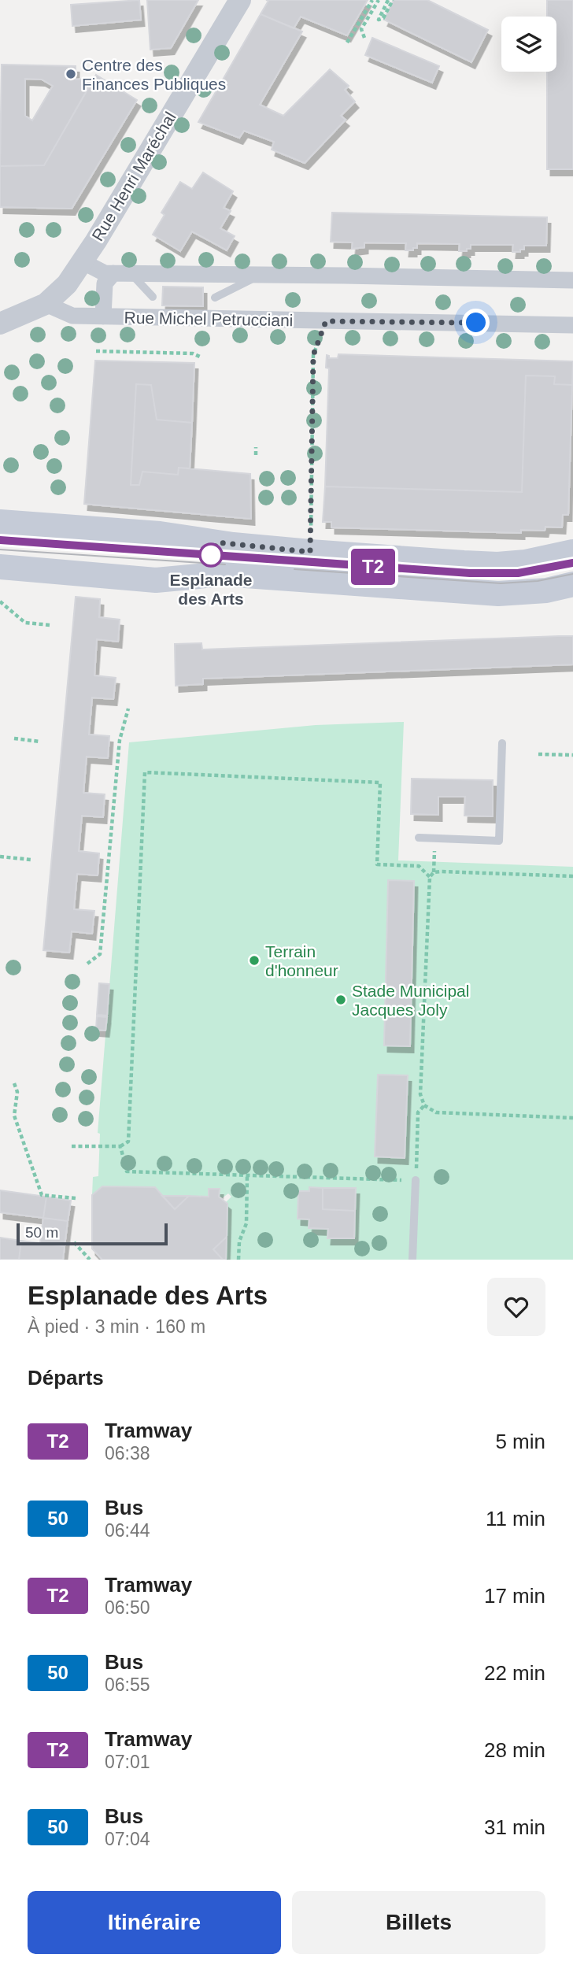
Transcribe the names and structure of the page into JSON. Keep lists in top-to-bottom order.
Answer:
{
  "streets": {
    "street": ["Rue Henri Maréchal", "Rue Michel Petrucciani"]
  },
  "crossings": [
    ["Rue Henri Maréchal", "Rue Michel Petrucciani"]
  ],
  "places": [
    "Centre des Finances Publiques",
    "Esplanade des Arts",
    "Terrain d'honneur",
    "Stade Municipal Jacques Joly"
  ],
  "lines": ["tram line T2"],
  "scale_bar": "50 m",
  "page": {
    "on_map": "T2",
    "scale": "50 m",
    "heading": [
      ["Esplanade des Arts", "À pied · 3 min · 160 m"],
      "Départs"
    ],
    "list": [
      {
        "mark": "T2",
        "name": "Tramway",
        "note": "06:38",
        "value": "5 min"
      },
      {
        "mark": "50",
        "name": "Bus",
        "note": "06:44",
        "value": "11 min"
      },
      {
        "mark": "T2",
        "name": "Tramway",
        "note": "06:50",
        "value": "17 min"
      },
      {
        "mark": "50",
        "name": "Bus",
        "note": "06:55",
        "value": "22 min"
      },
      {
        "mark": "T2",
        "name": "Tramway",
        "note": "07:01",
        "value": "28 min"
      },
      {
        "mark": "50",
        "name": "Bus",
        "note": "07:04",
        "value": "31 min"
      }
    ],
    "buttons": ["Itinéraire", "Billets"]
  }
}
